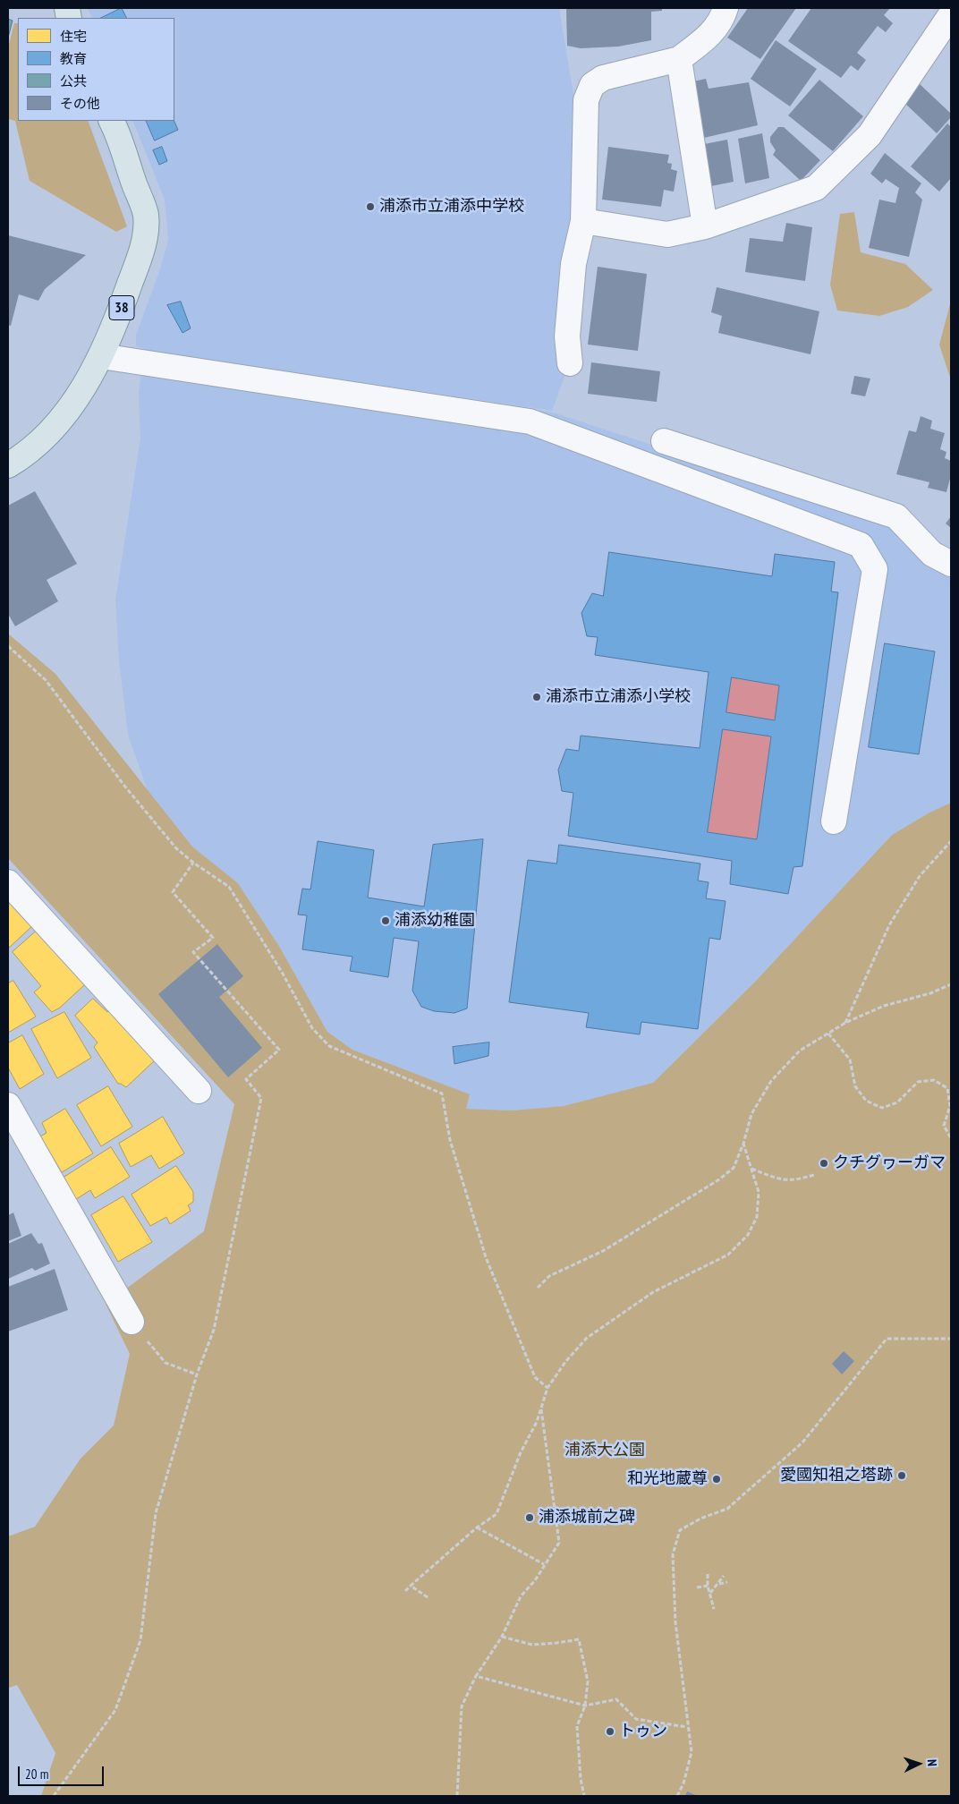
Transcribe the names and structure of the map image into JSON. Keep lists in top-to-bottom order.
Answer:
{
  "streets": {
    "main road": ["38"]
  },
  "parks": ["浦添大公園"],
  "places": [
    "浦添市立浦添中学校",
    "浦添市立浦添小学校",
    "浦添幼稚園",
    "クチグヮーガマ",
    "愛國知祖之塔跡",
    "和光地蔵尊",
    "浦添城前之碑",
    "トゥン"
  ],
  "legend": [
    "住宅",
    "教育",
    "公共",
    "その他"
  ],
  "scale_bar": "20 m",
  "north": "right"
}
